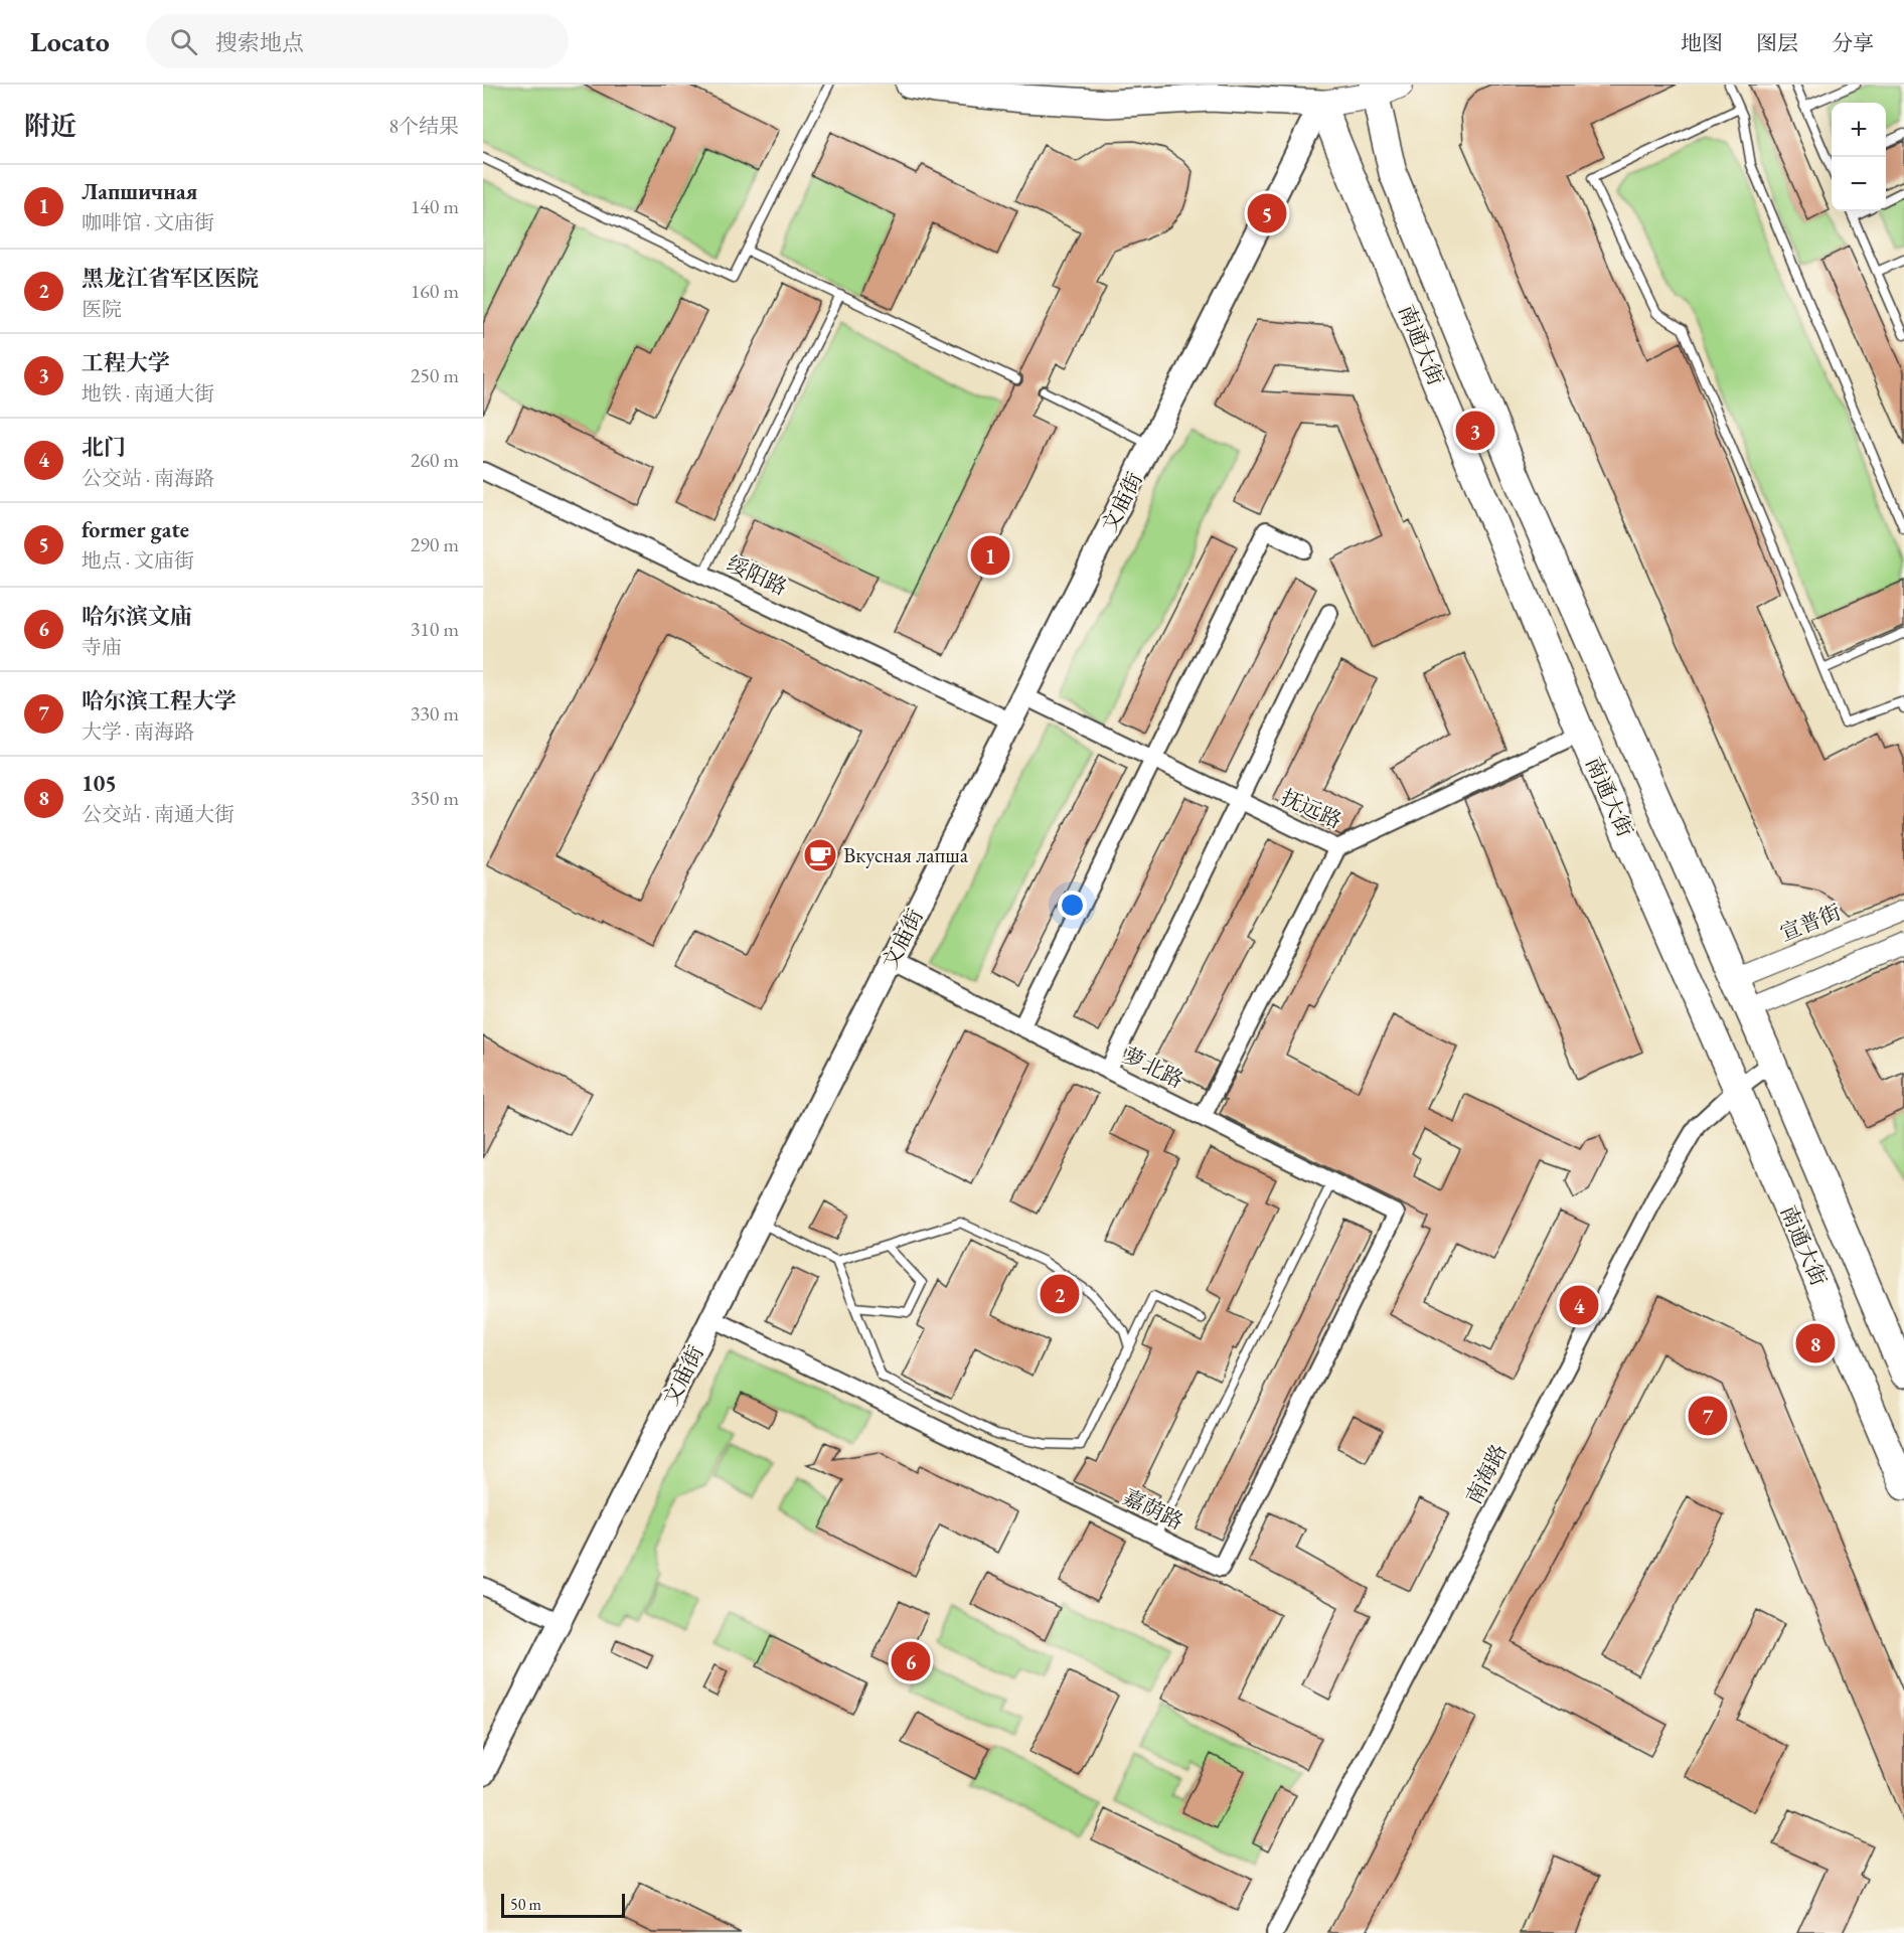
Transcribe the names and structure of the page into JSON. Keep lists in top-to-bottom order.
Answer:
{
  "streets": {
    "highway": ["南通大街"],
    "main road": ["文庙街"],
    "street": [
      "绥阳路",
      "抚远路",
      "宣普街",
      "萝北路",
      "南海路",
      "嘉荫路"
    ]
  },
  "crossings": [
    ["南通大街", "文庙街"],
    ["南通大街", "抚远路"],
    ["南通大街", "宣普街"],
    ["南通大街", "南海路"],
    ["文庙街", "绥阳路"],
    ["文庙街", "抚远路"],
    ["文庙街", "萝北路"],
    ["文庙街", "嘉荫路"],
    ["萝北路", "嘉荫路"]
  ],
  "places": {
    "cafe": ["Вкусная лапша"]
  },
  "scale_bar": "50 m",
  "page": {
    "header": "Locato",
    "search": "搜索地点",
    "nav": ["地图", "图层", "分享"],
    "heading": ["附近", "8个结果"],
    "map_buttons": ["+", "−"],
    "list": [
      {
        "mark": "1",
        "name": "Лапшичная",
        "note": "咖啡馆 · 文庙街",
        "value": "140 m"
      },
      {
        "mark": "2",
        "name": "黑龙江省军区医院",
        "note": "医院",
        "value": "160 m"
      },
      {
        "mark": "3",
        "name": "工程大学",
        "note": "地铁 · 南通大街",
        "value": "250 m"
      },
      {
        "mark": "4",
        "name": "北门",
        "note": "公交站 · 南海路",
        "value": "260 m"
      },
      {
        "mark": "5",
        "name": "former gate",
        "note": "地点 · 文庙街",
        "value": "290 m"
      },
      {
        "mark": "6",
        "name": "哈尔滨文庙",
        "note": "寺庙",
        "value": "310 m"
      },
      {
        "mark": "7",
        "name": "哈尔滨工程大学",
        "note": "大学 · 南海路",
        "value": "330 m"
      },
      {
        "mark": "8",
        "name": "105",
        "note": "公交站 · 南通大街",
        "value": "350 m"
      }
    ],
    "pins": [
      "5",
      "3",
      "1",
      "2",
      "4",
      "8",
      "7",
      "6"
    ],
    "scale": "50 m"
  }
}
